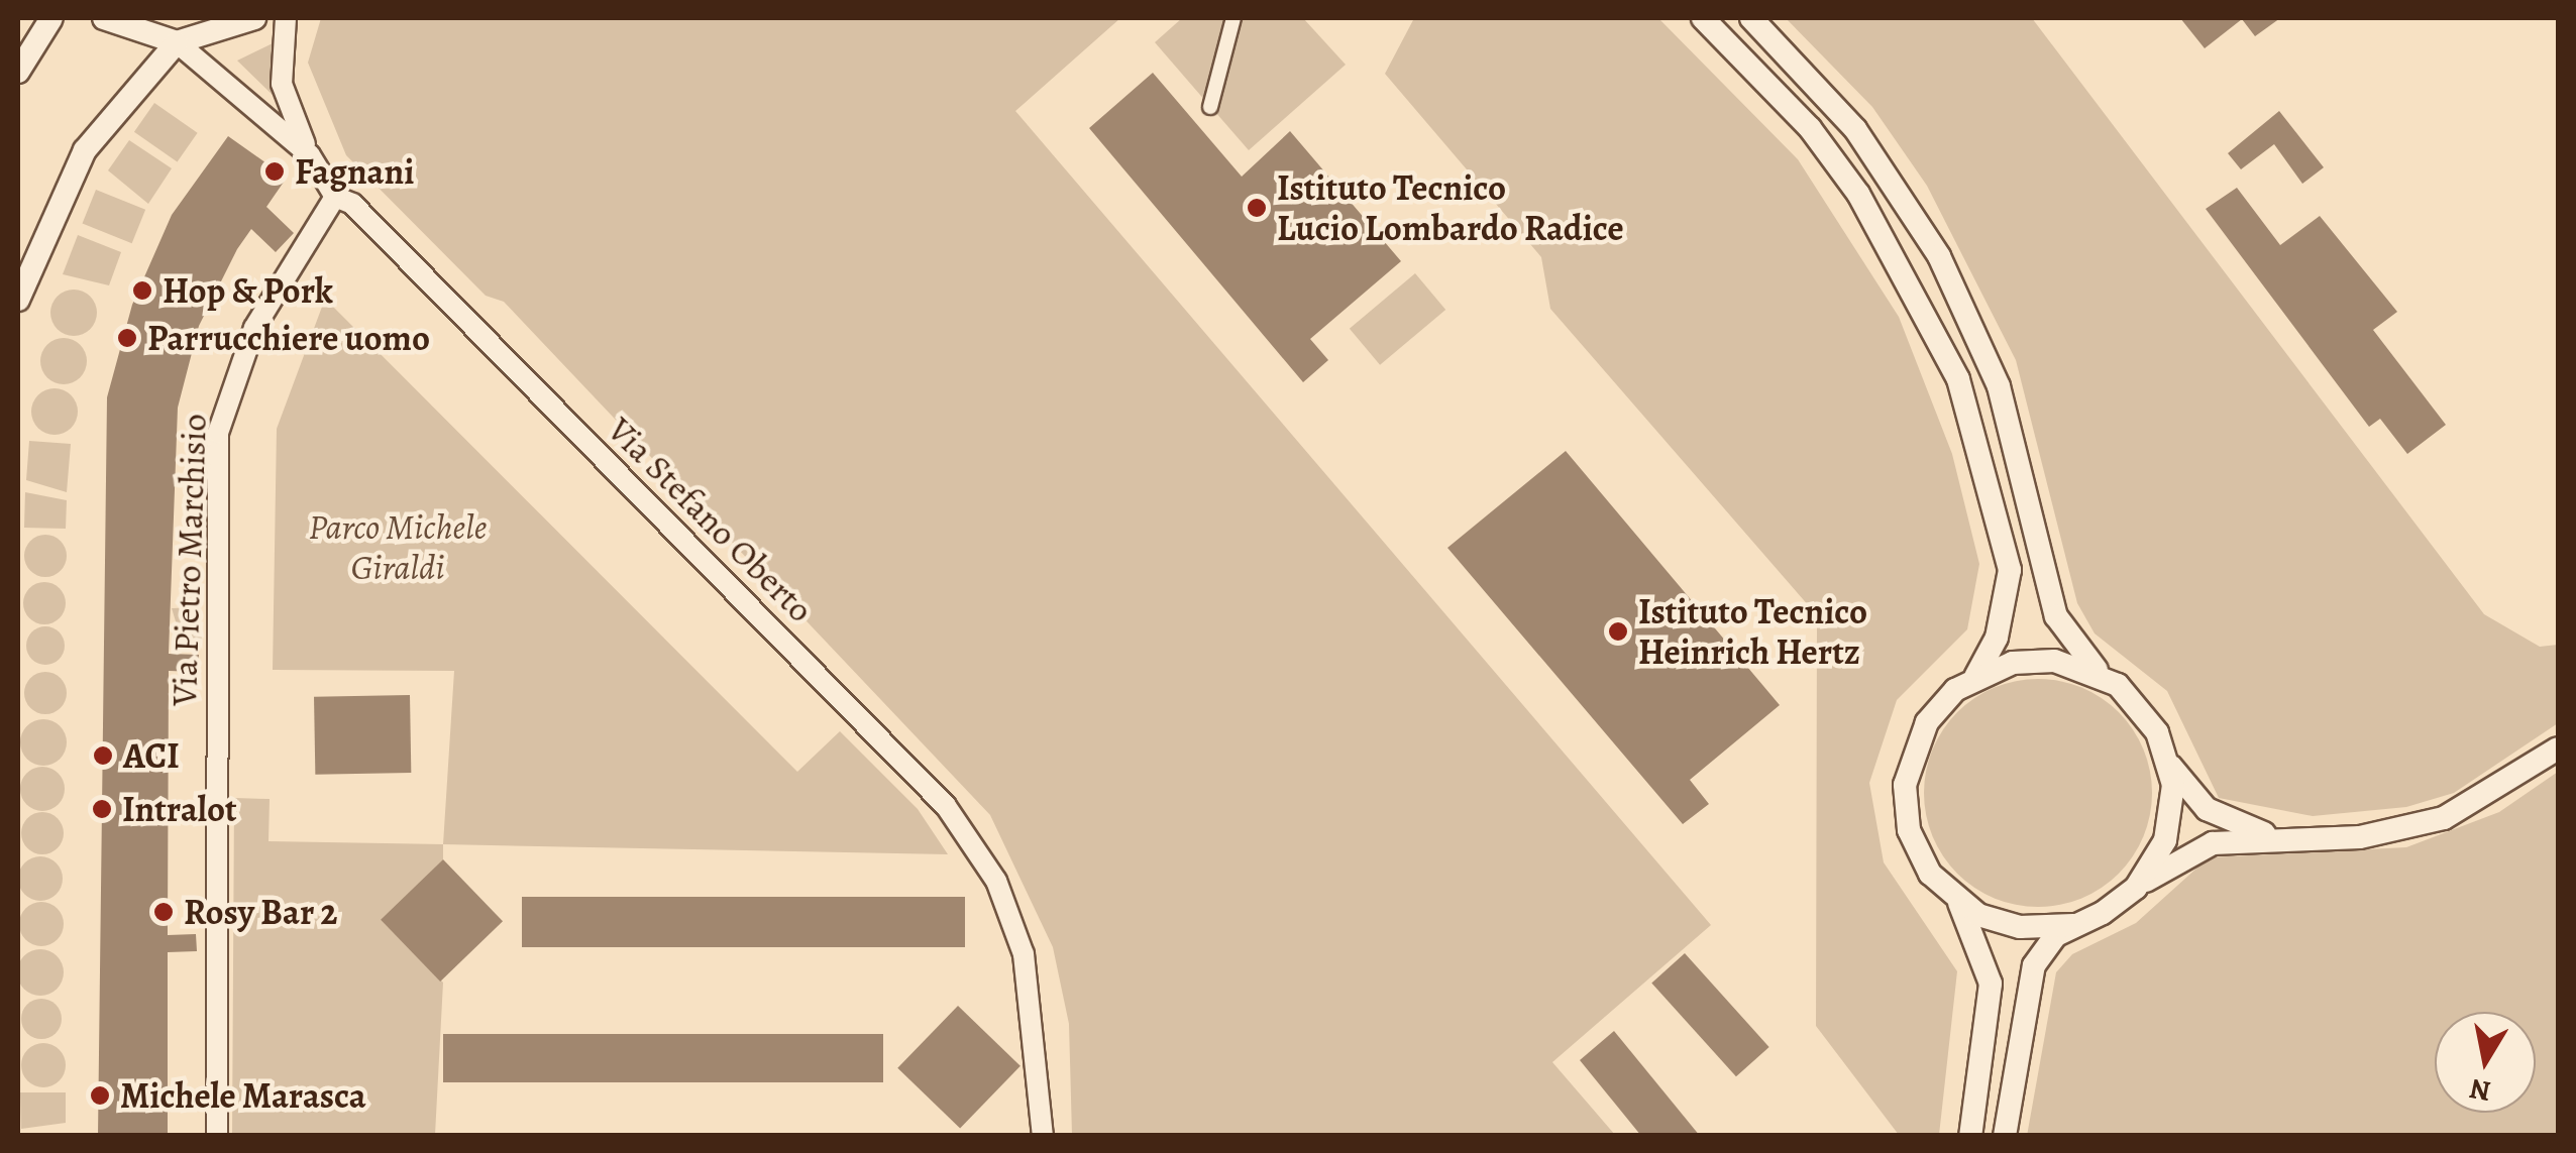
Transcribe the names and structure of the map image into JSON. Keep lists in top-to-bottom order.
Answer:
{
  "streets": {
    "street": ["Via Stefano Oberto", "Via Pietro Marchisio"]
  },
  "crossings": [
    ["Via Stefano Oberto", "Via Pietro Marchisio"]
  ],
  "parks": ["Parco Michele Giraldi"],
  "places": [
    "Fagnani",
    "Istituto Tecnico Lucio Lombardo Radice",
    "Hop & Pork",
    "Parrucchiere uomo",
    "Istituto Tecnico Heinrich Hertz",
    "ACI",
    "Intralot",
    "Rosy Bar 2",
    "Michele Marasca"
  ],
  "north": "bottom"
}
